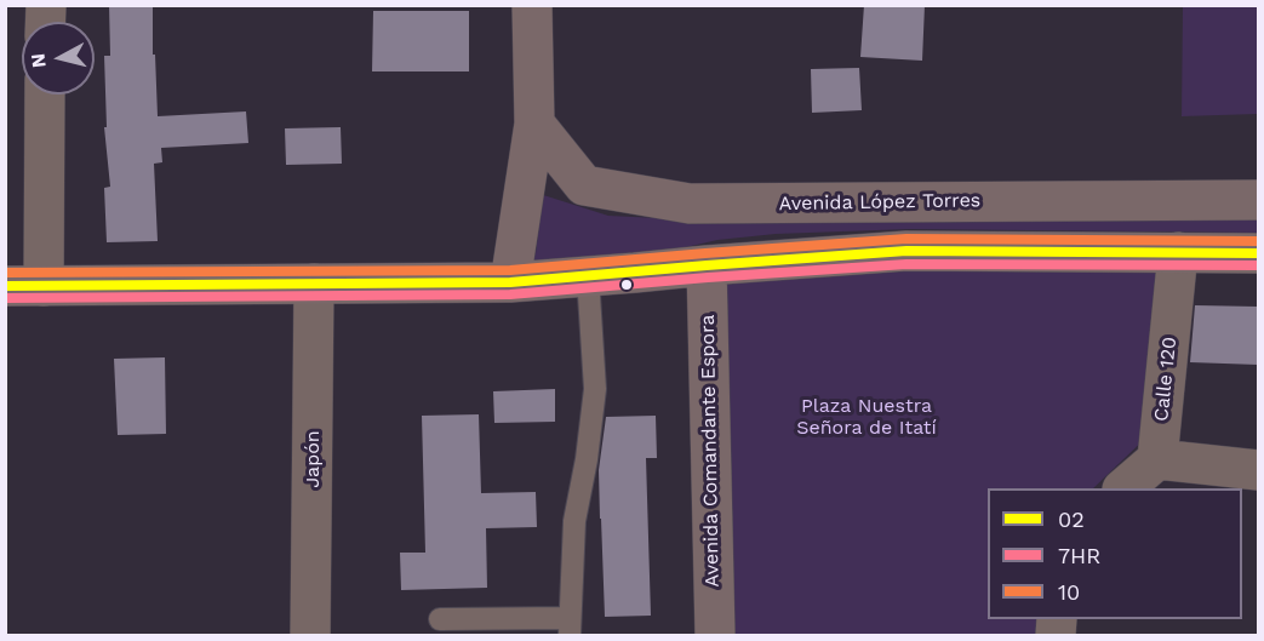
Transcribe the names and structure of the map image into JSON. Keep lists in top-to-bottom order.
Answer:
{
  "streets": {
    "main road": ["Avenida López Torres", "Avenida Comandante Espora"],
    "street": ["Calle 120", "Japón"]
  },
  "parks": ["Plaza Nuestra Señora de Itatí"],
  "lines": ["transit line 10", "transit line 02", "transit line 7HR"],
  "legend": ["02", "7HR", "10"],
  "north": "left"
}
